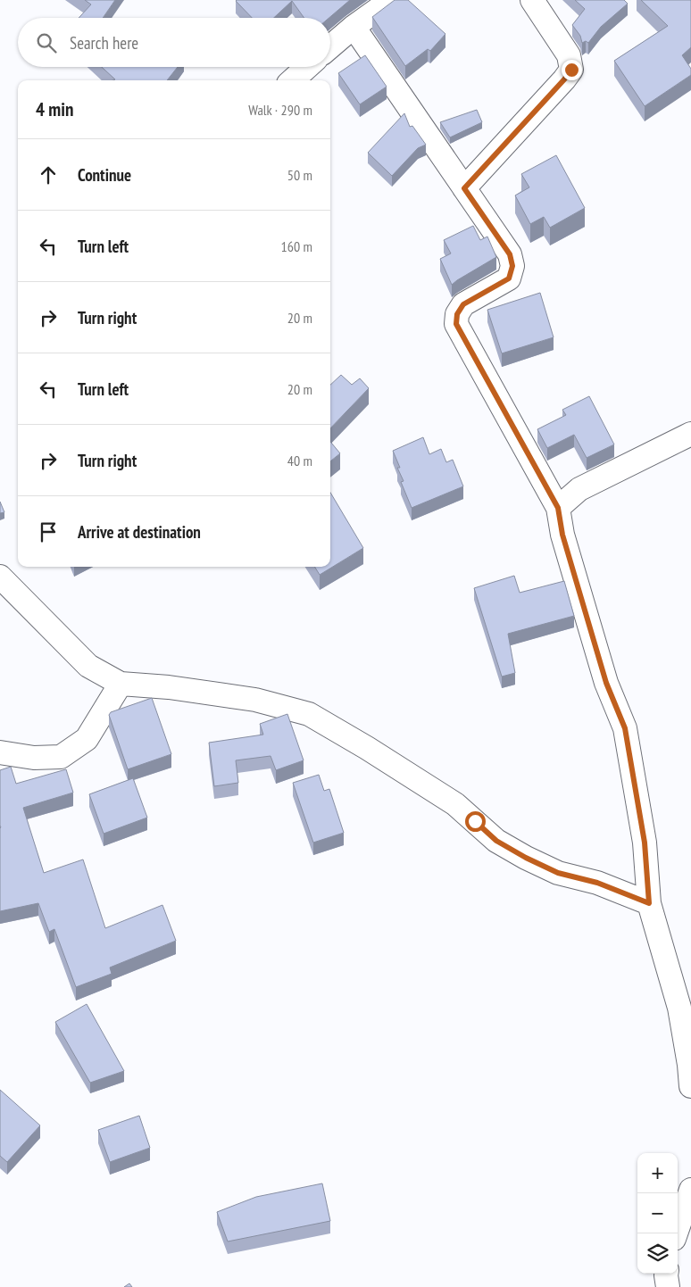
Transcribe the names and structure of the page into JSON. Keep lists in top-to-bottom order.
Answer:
{
  "page": {
    "search": "Search here",
    "heading": ["4 min", "Walk · 290 m"],
    "list": [
      ["Continue", "50 m"],
      ["Turn left", "160 m"],
      ["Turn right", "20 m"],
      ["Turn left", "20 m"],
      ["Turn right", "40 m"],
      "Arrive at destination"
    ],
    "map_buttons": ["+", "−"]
  }
}
